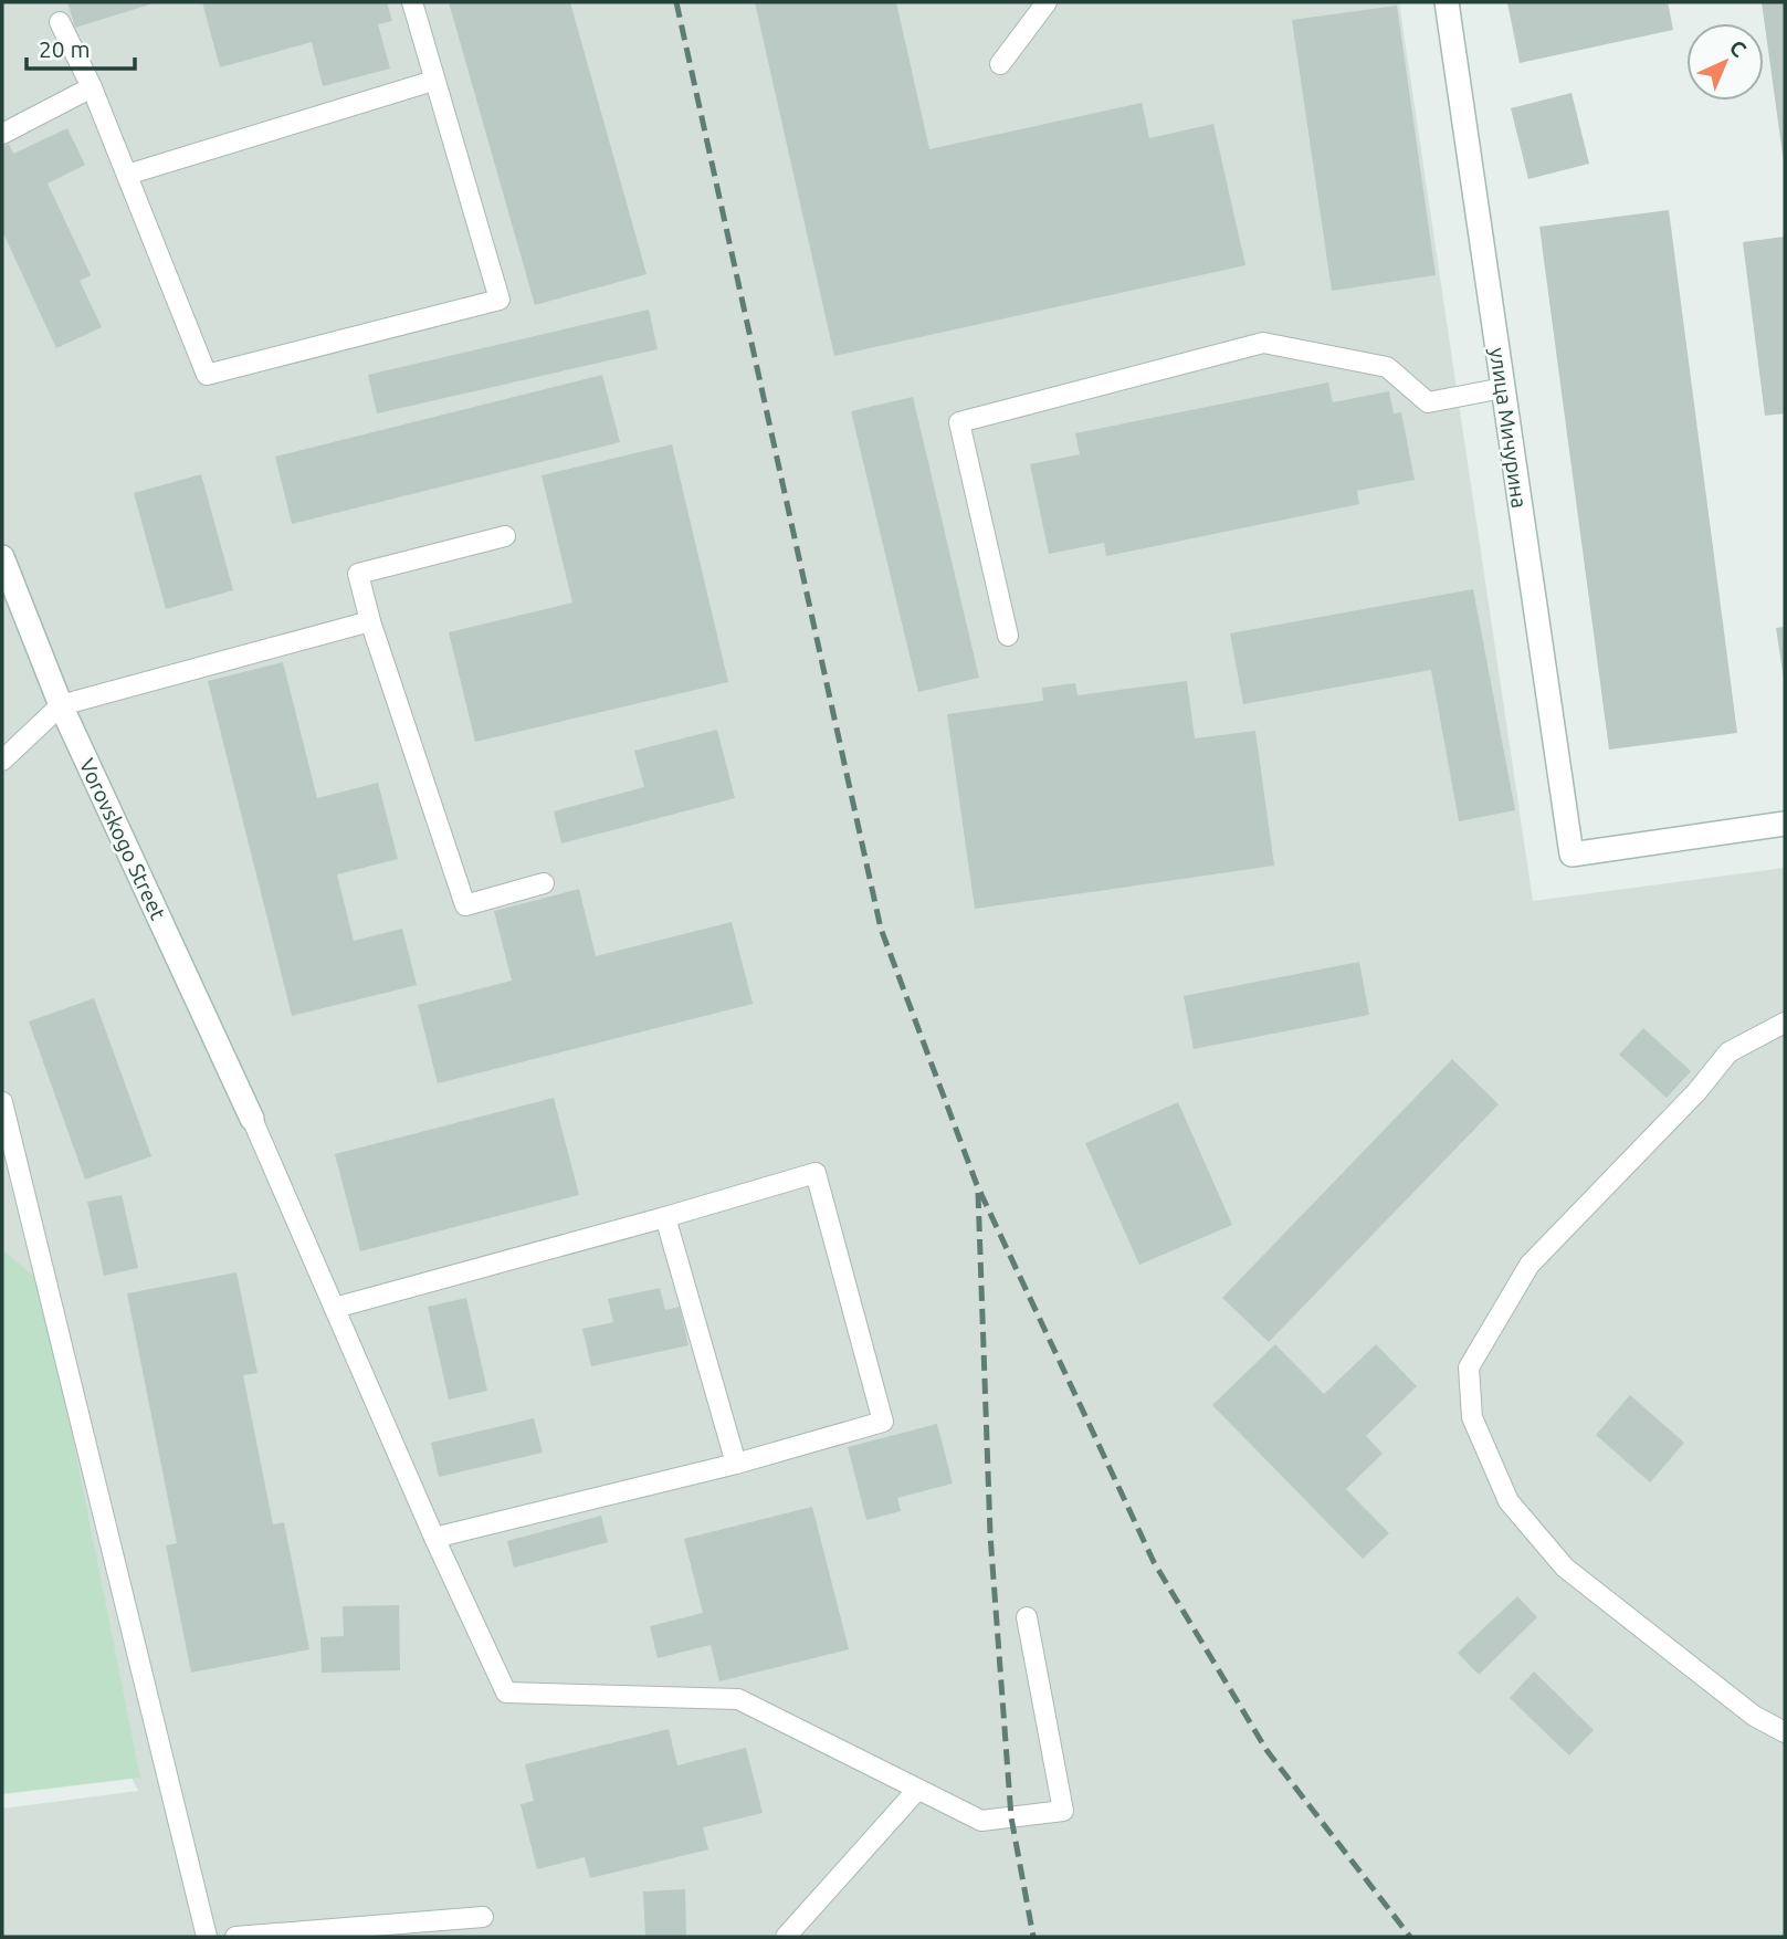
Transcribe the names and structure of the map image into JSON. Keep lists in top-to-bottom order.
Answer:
{
  "streets": {
    "street": ["улица Мичурина", "Vorovskogo Street"]
  },
  "scale_bar": "20 m",
  "north": "top right"
}
